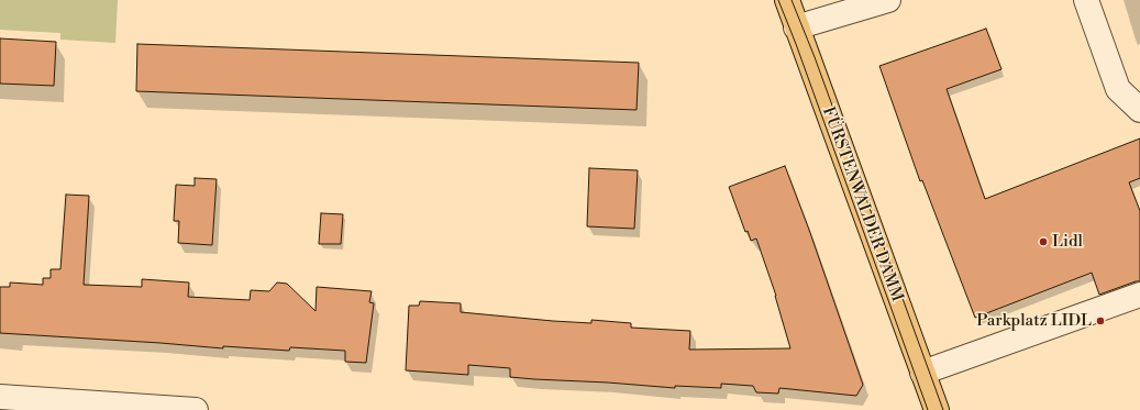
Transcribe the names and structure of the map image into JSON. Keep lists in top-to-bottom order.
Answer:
{
  "streets": {
    "main road": ["FÜRSTENWALDER DAMM"]
  },
  "places": ["Lidl", "Parkplatz LIDL"]
}
